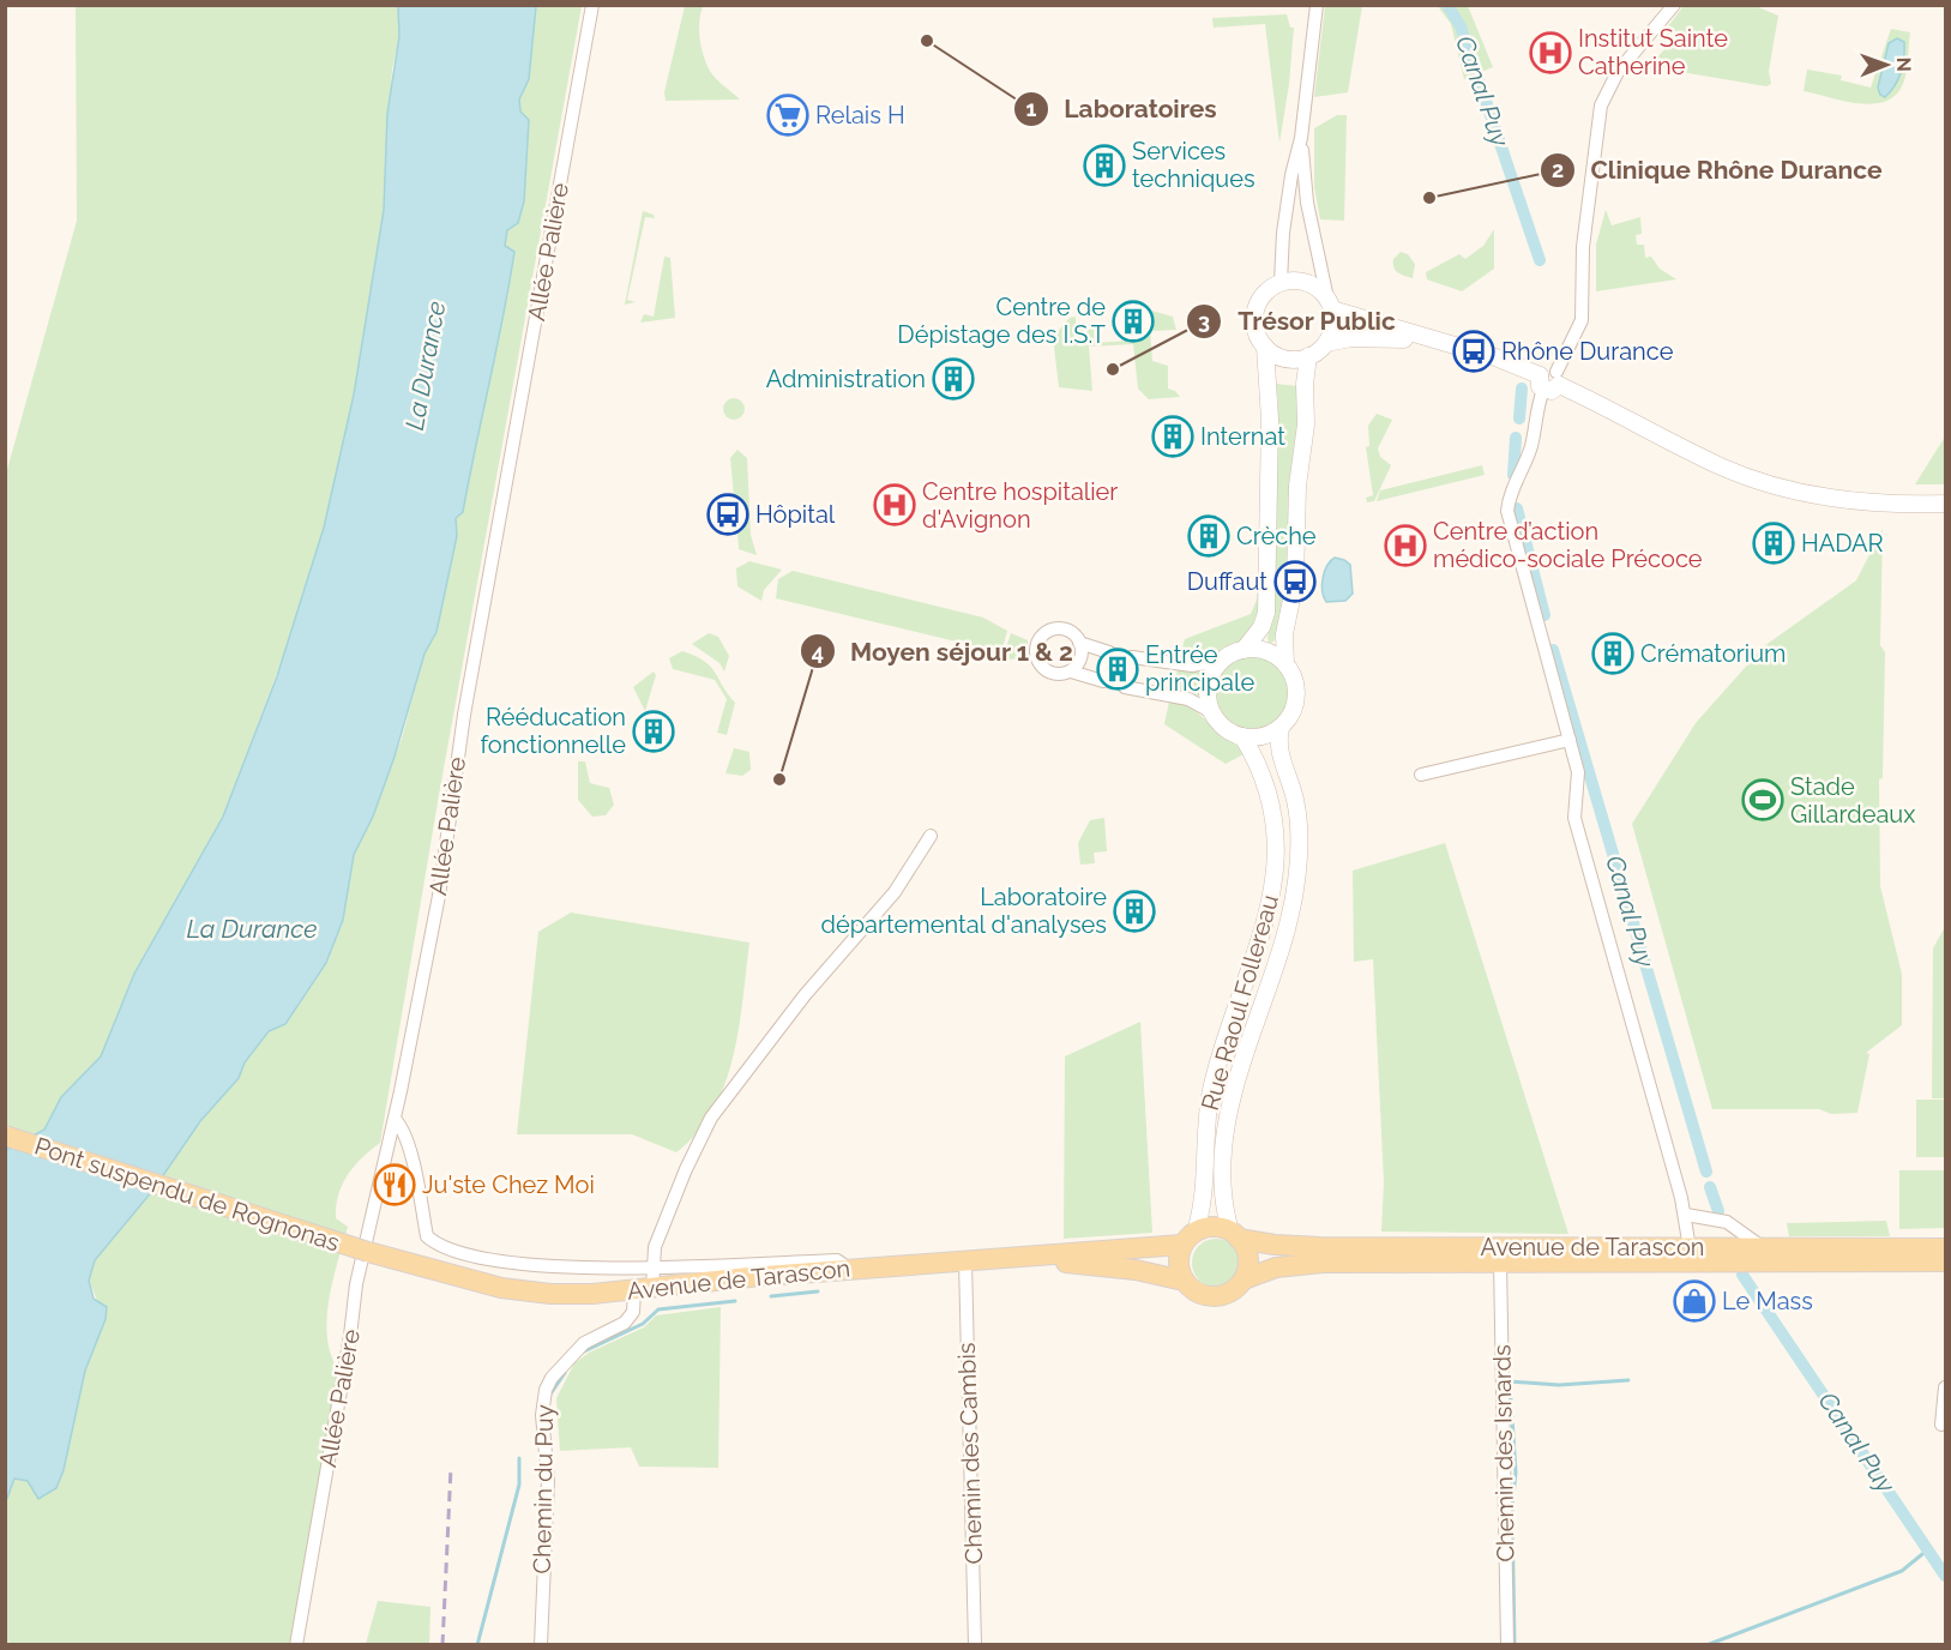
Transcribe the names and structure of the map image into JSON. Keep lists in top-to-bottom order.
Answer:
{
  "streets": {
    "main road": ["Pont suspendu de Rognonas", "Avenue de Tarascon"],
    "street": [
      "Allée Palière",
      "Rue Raoul Follereau",
      "Chemin des Cambis",
      "Chemin des Isnards",
      "Chemin du Puy"
    ]
  },
  "crossings": [
    ["Rue Raoul Follereau", "Avenue de Tarascon"],
    ["Pont suspendu de Rognonas", "Avenue de Tarascon"],
    ["Avenue de Tarascon", "Chemin des Cambis"],
    ["Avenue de Tarascon", "Chemin des Isnards"],
    ["Avenue de Tarascon", "Chemin du Puy"]
  ],
  "water": ["Canal Puy", "La Durance"],
  "places": {
    "other": [
      "Laboratoires",
      "Clinique Rhône Durance",
      "Trésor Public",
      "Moyen séjour 1 & 2"
    ],
    "hospital": ["Institut Sainte Catherine", "Centre hospitalier d'Avignon", "Centre d’action médico-sociale Précoce"],
    "supermarket": ["Relais H"],
    "building": [
      "Services techniques",
      "Centre de Dépistage des I.S.T",
      "Administration",
      "Internat",
      "Crèche",
      "HADAR",
      "Crématorium",
      "Entrée principale",
      "Rééducation fonctionnelle",
      "Laboratoire départemental d'analyses"
    ],
    "bus stop": ["Rhône Durance", "Hôpital", "Duffaut"],
    "sports": ["Stade Gillardeaux"],
    "restaurant": ["Ju'ste Chez Moi"],
    "shop": ["Le Mass"]
  },
  "north": "right"
}
